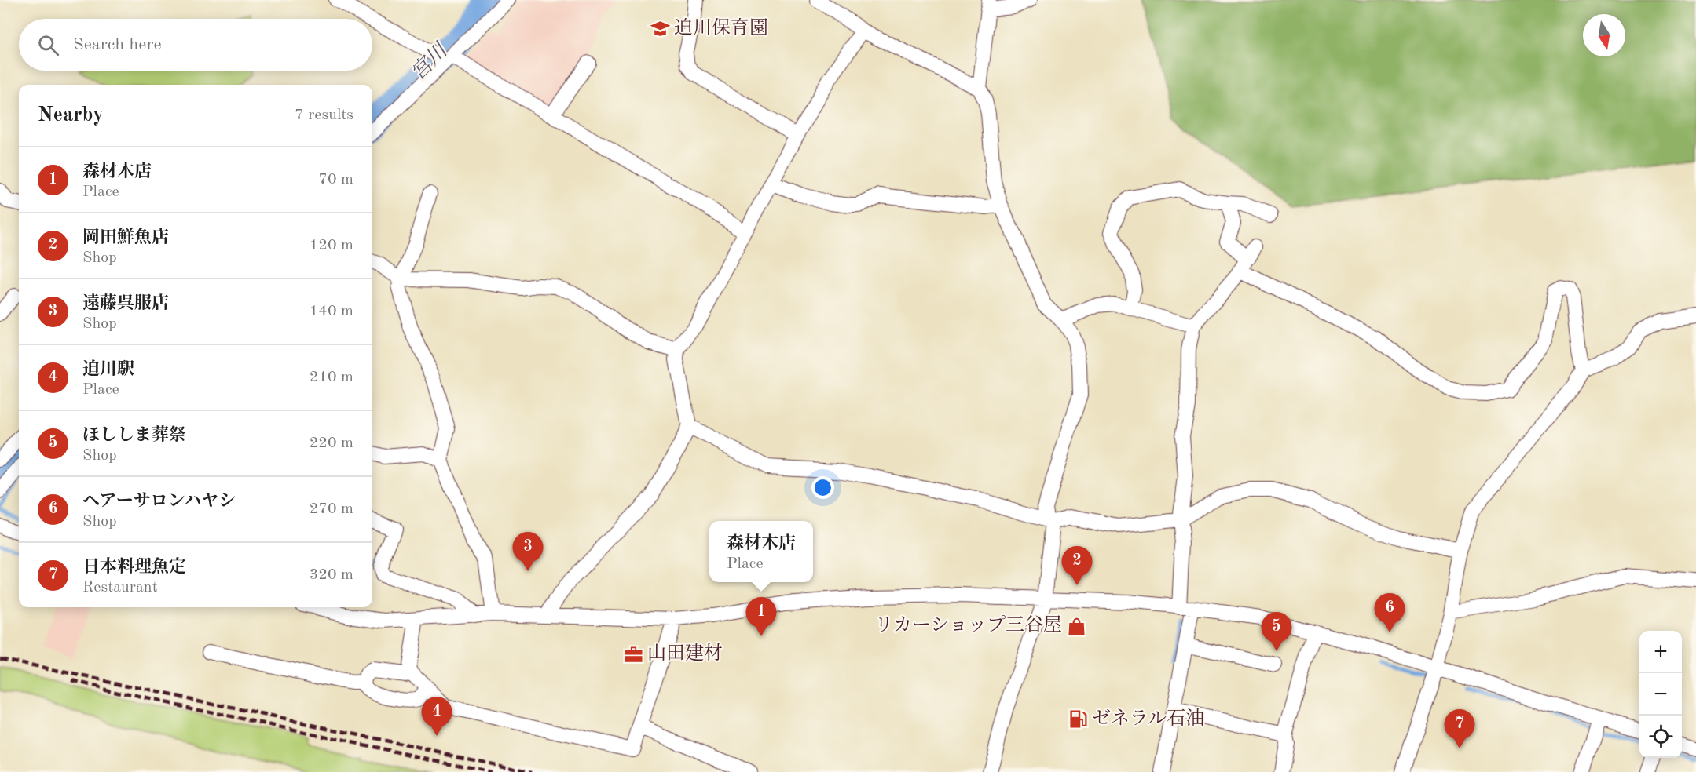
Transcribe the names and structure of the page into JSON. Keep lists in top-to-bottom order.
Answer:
{
  "water": ["宮川"],
  "places": {
    "school or university": ["迫川保育園"],
    "shop": ["リカーショップ三谷屋"],
    "office": ["山田建材"],
    "fuel station": ["ゼネラル石油"]
  },
  "north": "bottom",
  "page": {
    "search": "Search here",
    "heading": ["Nearby", "7 results"],
    "list": [
      {
        "mark": "1",
        "name": "森材木店",
        "note": "Place",
        "value": "70 m"
      },
      {
        "mark": "2",
        "name": "岡田鮮魚店",
        "note": "Shop",
        "value": "120 m"
      },
      {
        "mark": "3",
        "name": "遠藤呉服店",
        "note": "Shop",
        "value": "140 m"
      },
      {
        "mark": "4",
        "name": "迫川駅",
        "note": "Place",
        "value": "210 m"
      },
      {
        "mark": "5",
        "name": "ほししま葬祭",
        "note": "Shop",
        "value": "220 m"
      },
      {
        "mark": "6",
        "name": "ヘアーサロンハヤシ",
        "note": "Shop",
        "value": "270 m"
      },
      {
        "mark": "7",
        "name": "日本料理魚定",
        "note": "Restaurant",
        "value": "320 m"
      }
    ],
    "popup": ["森材木店", "Place"],
    "pins": [
      "3",
      "2",
      "6",
      "1",
      "5",
      "4",
      "7"
    ],
    "map_buttons": ["+", "−"]
  }
}
